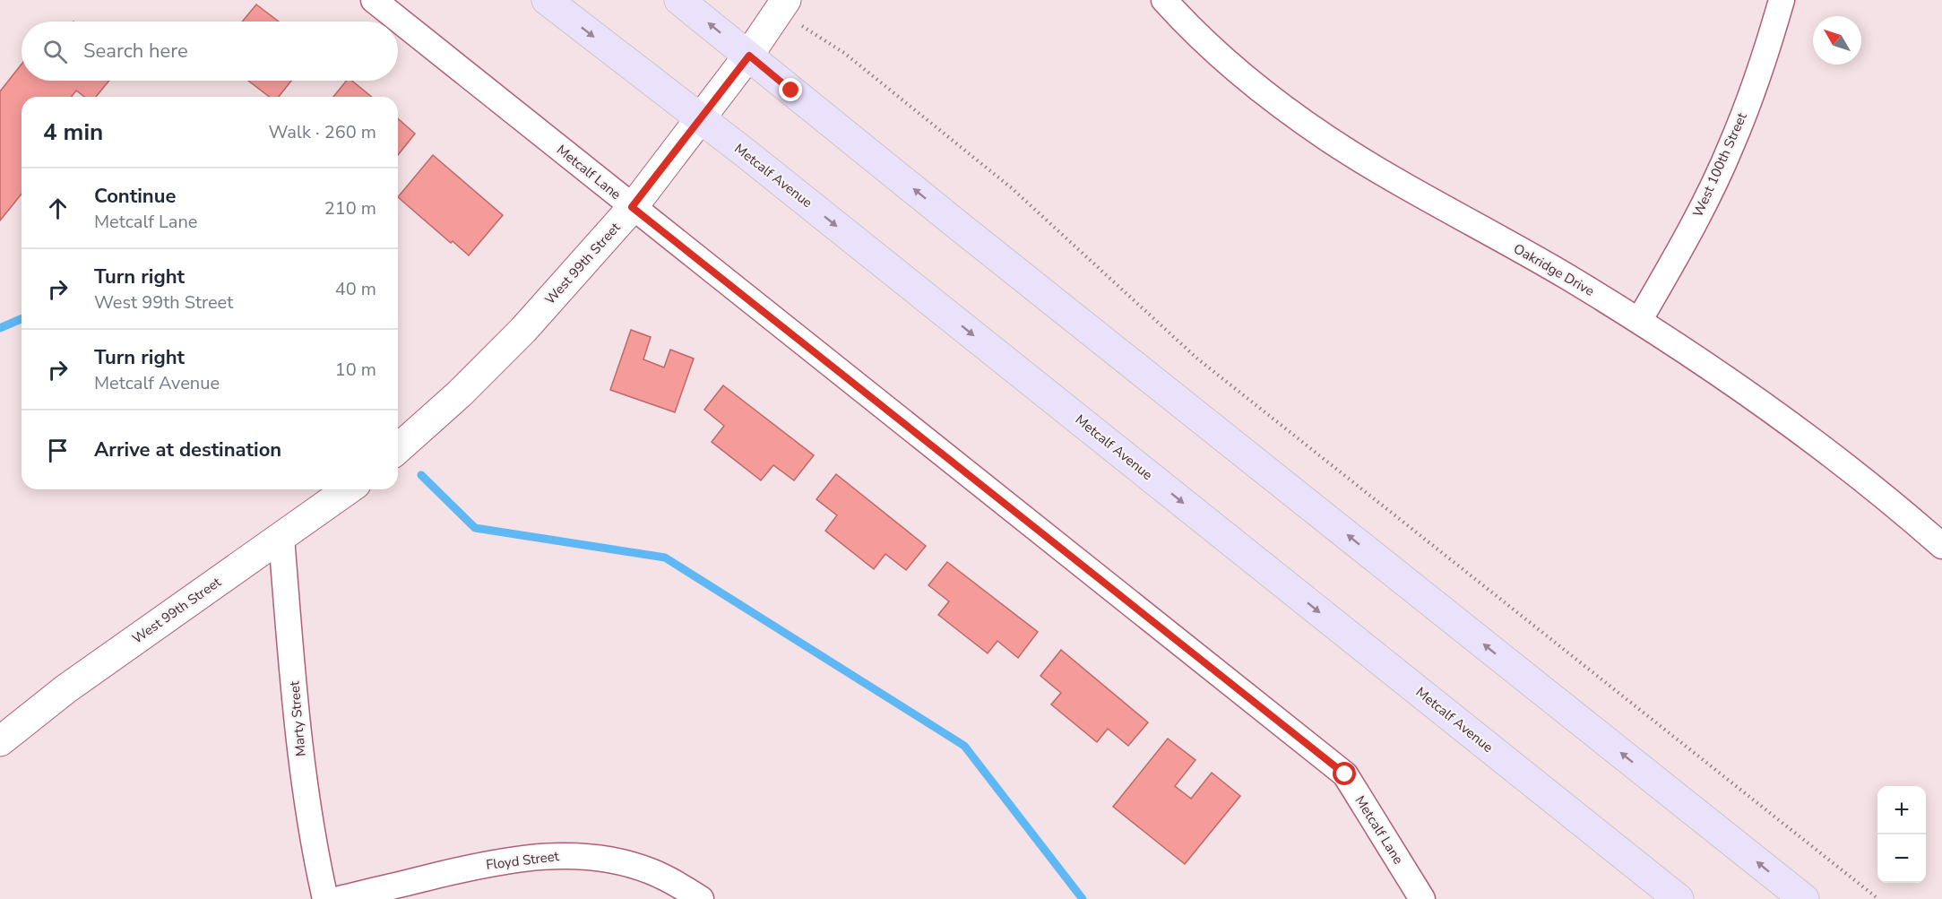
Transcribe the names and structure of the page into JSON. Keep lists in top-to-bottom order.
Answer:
{
  "streets": {
    "main road": ["Metcalf Avenue"],
    "street": [
      "West 100th Street",
      "Metcalf Lane",
      "West 99th Street",
      "Oakridge Drive",
      "Marty Street",
      "Floyd Street"
    ]
  },
  "crossings": [
    ["West 100th Street", "Oakridge Drive"],
    ["Metcalf Lane", "West 99th Street"],
    ["Metcalf Avenue", "West 99th Street"],
    ["West 99th Street", "Marty Street"]
  ],
  "north": "top left",
  "page": {
    "search": "Search here",
    "heading": ["4 min", "Walk · 260 m"],
    "list": [
      ["Continue", "Metcalf Lane", "210 m"],
      ["Turn right", "West 99th Street", "40 m"],
      ["Turn right", "Metcalf Avenue", "10 m"],
      "Arrive at destination"
    ],
    "map_buttons": ["+", "−"]
  }
}
